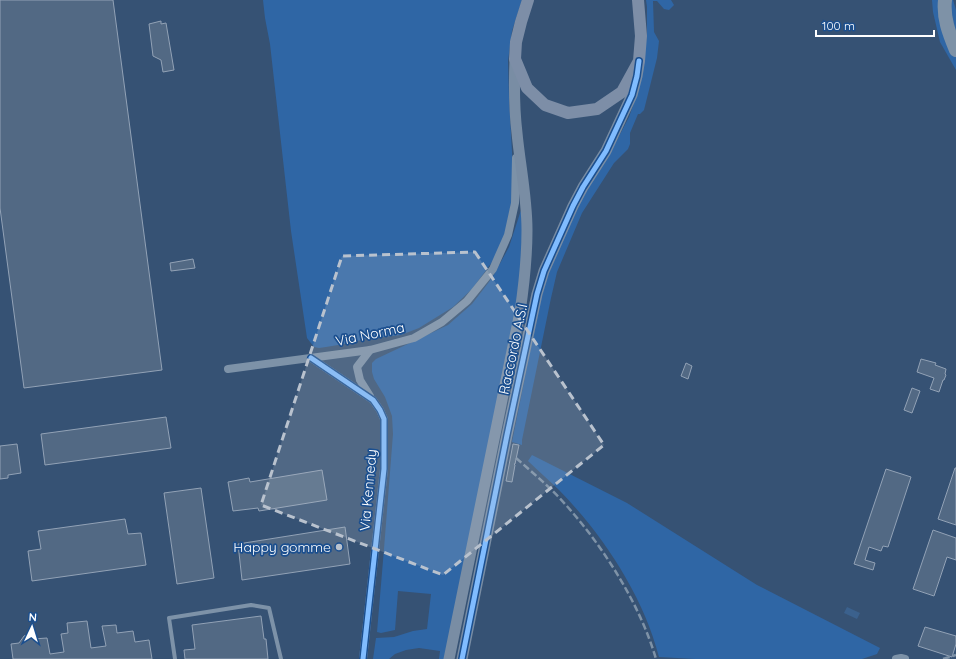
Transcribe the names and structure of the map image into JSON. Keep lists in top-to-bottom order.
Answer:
{
  "streets": {
    "street": ["Via Norma", "Raccordo A.S.I", "Via Kennedy"]
  },
  "crossings": [
    ["Via Norma", "Raccordo A.S.I"],
    ["Via Norma", "Via Kennedy"]
  ],
  "places": ["Happy gomme"],
  "scale_bar": "100 m",
  "north": "top"
}
